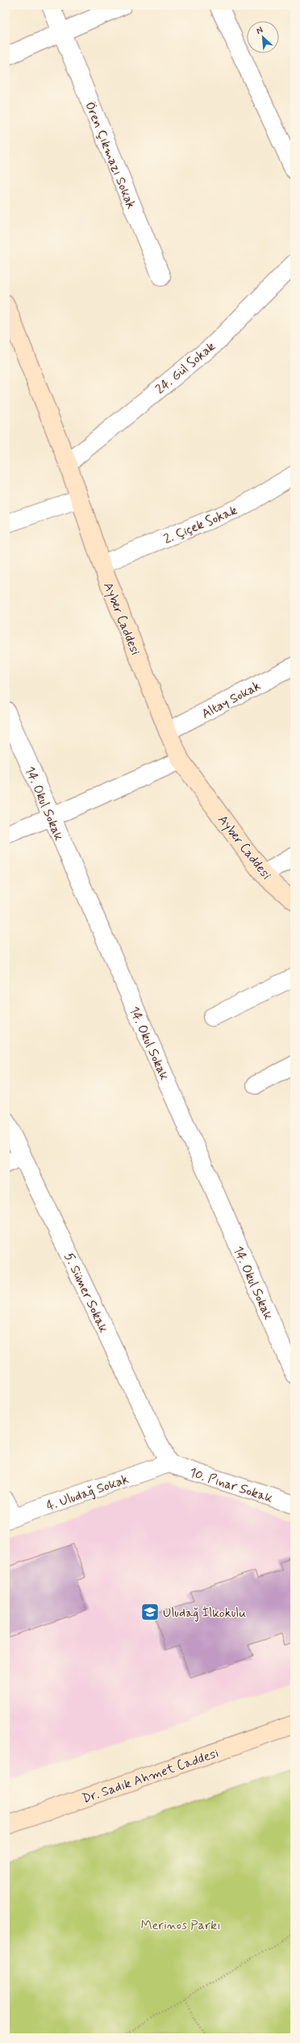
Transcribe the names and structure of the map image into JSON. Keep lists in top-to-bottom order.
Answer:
{
  "streets": {
    "main road": ["Ayber Caddesi", "Dr. Sadık Ahmet Caddesi"],
    "street": [
      "Ören Çıkmazı Sokak",
      "24. Gül Sokak",
      "2. Çiçek Sokak",
      "Altay Sokak",
      "14. Okul Sokak",
      "5. Sümer Sokak",
      "10. Pınar Sokak",
      "4. Uludağ Sokak"
    ]
  },
  "crossings": [
    ["24. Gül Sokak", "Ayber Caddesi"],
    ["2. Çiçek Sokak", "Ayber Caddesi"],
    ["Ayber Caddesi", "Altay Sokak"],
    ["5. Sümer Sokak", "10. Pınar Sokak"],
    ["5. Sümer Sokak", "4. Uludağ Sokak"],
    ["10. Pınar Sokak", "4. Uludağ Sokak"]
  ],
  "parks": ["Merinos Parkı"],
  "places": {
    "school or university": ["Uludağ İlkokulu"]
  },
  "north": "top left"
}
